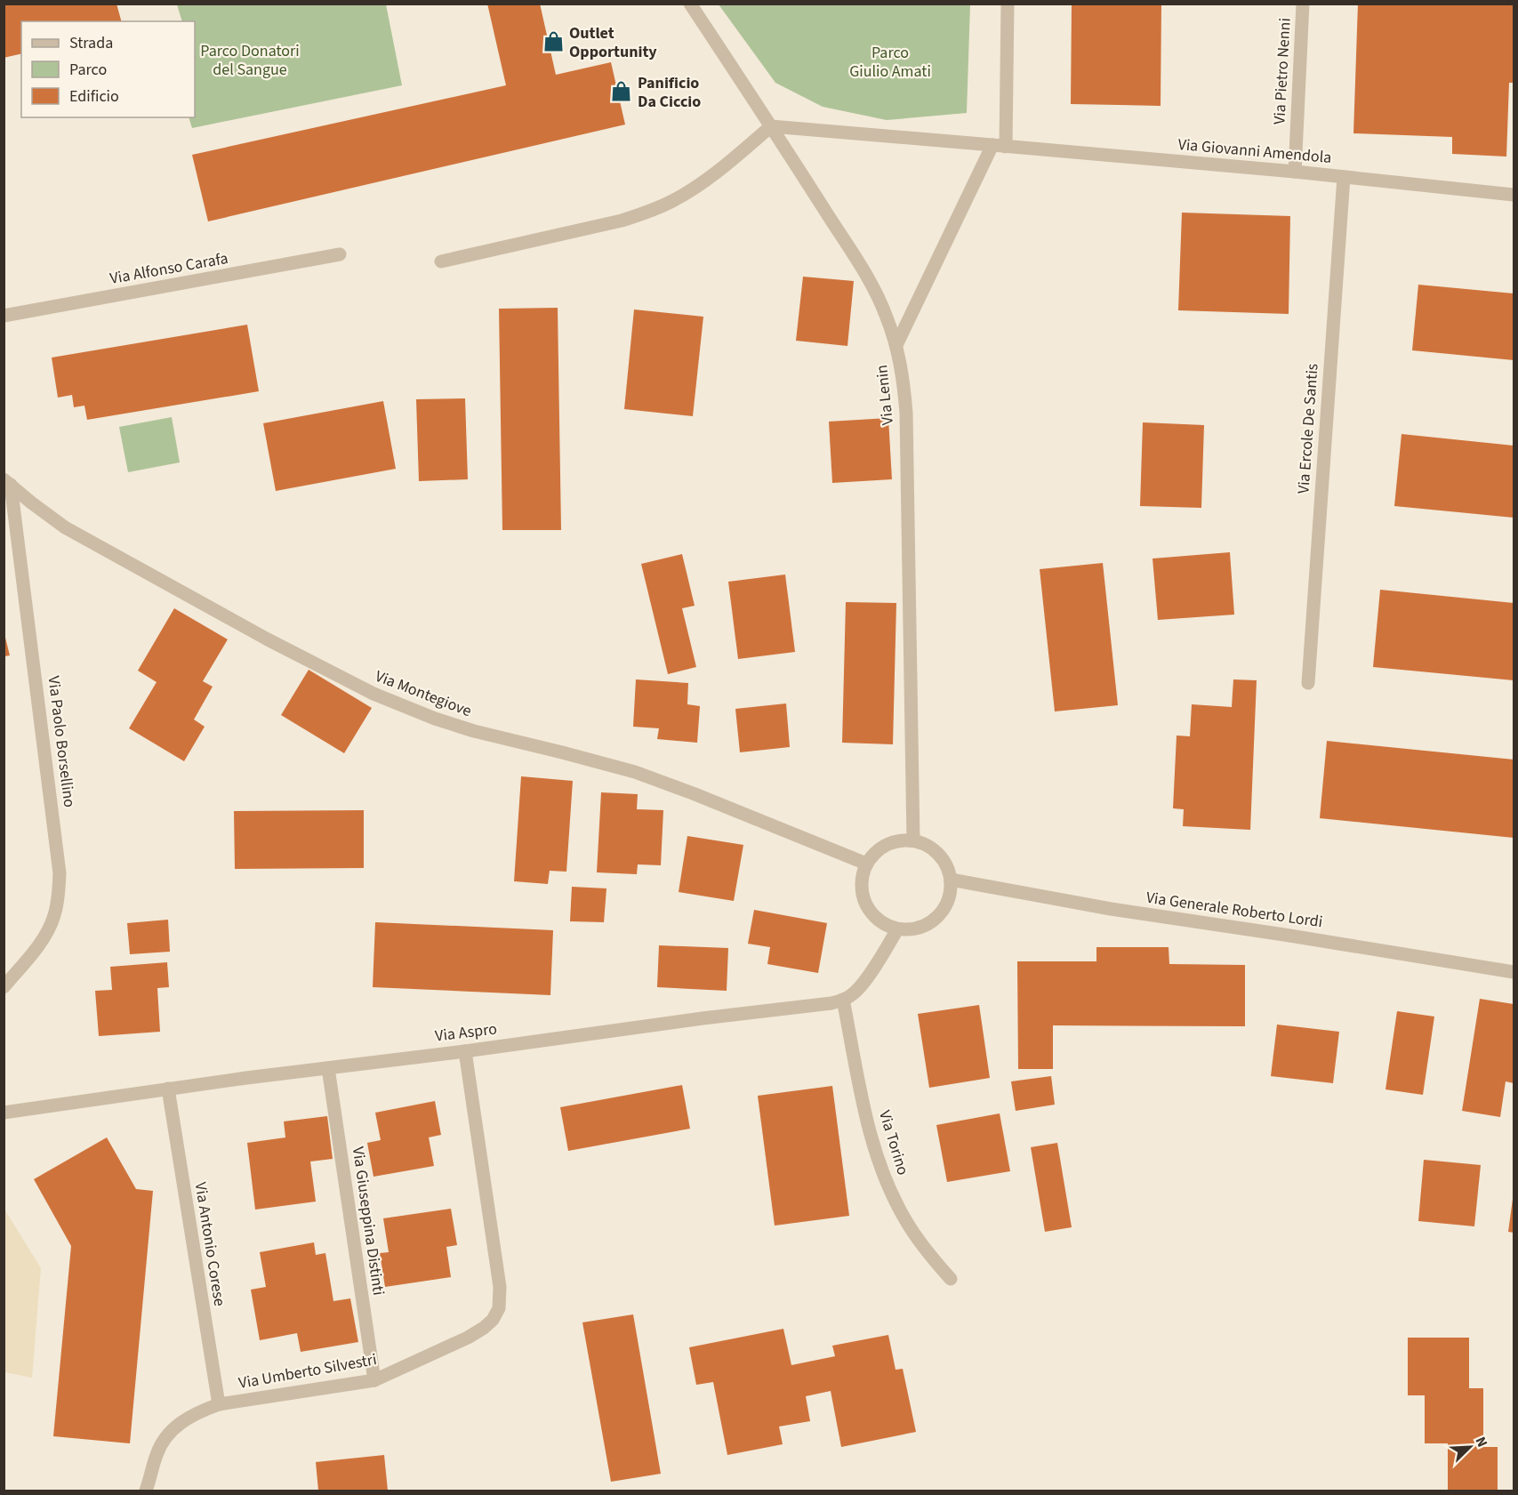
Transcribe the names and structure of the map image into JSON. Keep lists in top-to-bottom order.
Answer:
{
  "streets": {
    "street": [
      "Via Pietro Nenni",
      "Via Giovanni Amendola",
      "Via Alfonso Carafa",
      "Via Lenin",
      "Via Ercole De Santis",
      "Via Montegiove",
      "Via Paolo Borsellino",
      "Via Generale Roberto Lordi",
      "Via Aspro",
      "Via Torino",
      "Via Giuseppina Distinti",
      "Via Antonio Corese",
      "Via Umberto Silvestri"
    ]
  },
  "crossings": [
    ["Via Pietro Nenni", "Via Giovanni Amendola"],
    ["Via Giovanni Amendola", "Via Lenin"],
    ["Via Giovanni Amendola", "Via Ercole De Santis"],
    ["Via Lenin", "Via Montegiove"],
    ["Via Lenin", "Via Generale Roberto Lordi"],
    ["Via Lenin", "Via Aspro"],
    ["Via Montegiove", "Via Paolo Borsellino"],
    ["Via Montegiove", "Via Generale Roberto Lordi"],
    ["Via Montegiove", "Via Aspro"],
    ["Via Generale Roberto Lordi", "Via Aspro"],
    ["Via Aspro", "Via Torino"],
    ["Via Aspro", "Via Giuseppina Distinti"],
    ["Via Aspro", "Via Antonio Corese"],
    ["Via Aspro", "Via Umberto Silvestri"],
    ["Via Giuseppina Distinti", "Via Umberto Silvestri"],
    ["Via Antonio Corese", "Via Umberto Silvestri"]
  ],
  "parks": ["Parco Donatori del Sangue", "Parco Giulio Amati"],
  "places": {
    "shop": ["Outlet Opportunity", "Panificio Da Ciccio"]
  },
  "legend": ["Strada", "Parco", "Edificio"],
  "north": "top right"
}
